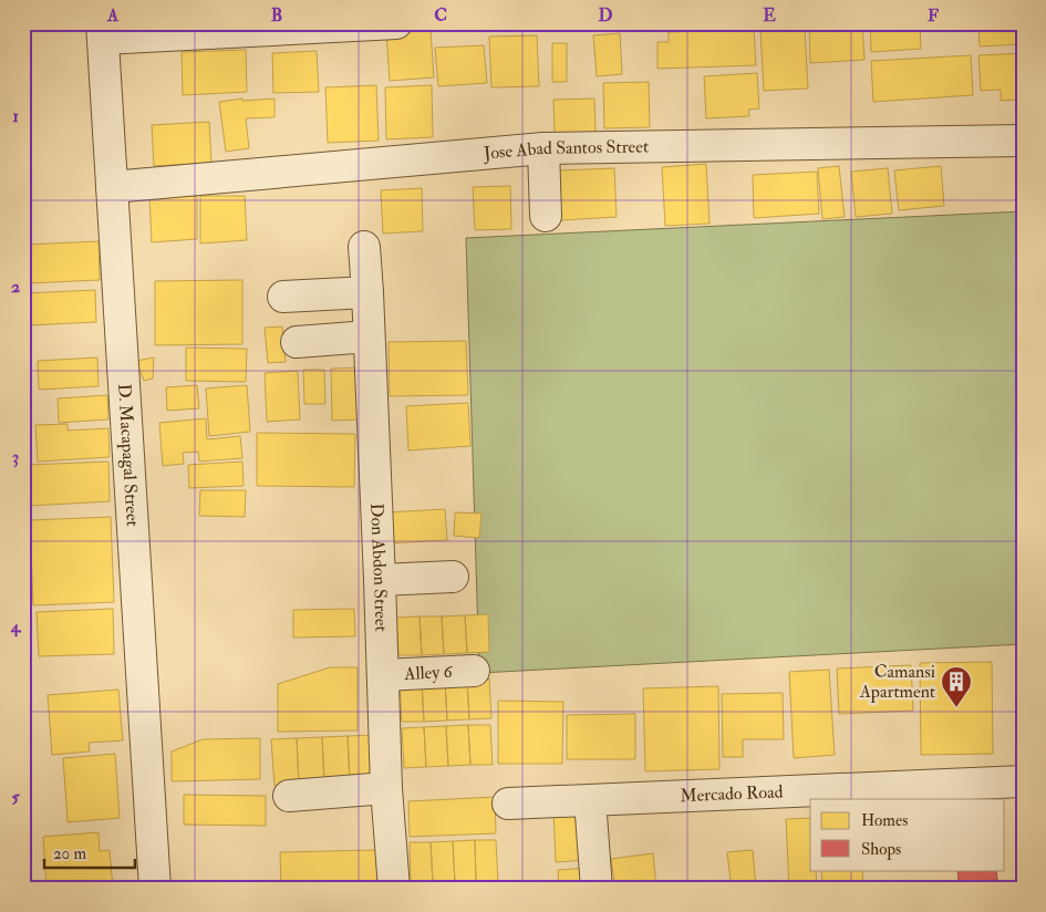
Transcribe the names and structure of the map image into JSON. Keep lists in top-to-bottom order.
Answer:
{
  "streets": {
    "street": [
      "Jose Abad Santos Street",
      "D. Macapagal Street",
      "Don Abdon Street",
      "Alley 6",
      "Mercado Road"
    ]
  },
  "crossings": [
    ["Jose Abad Santos Street", "D. Macapagal Street"],
    ["Don Abdon Street", "Alley 6"]
  ],
  "places": {
    "building": ["Camansi Apartment"]
  },
  "legend": ["Homes", "Shops"],
  "scale_bar": "20 m",
  "grid": {
    "columns": [
      "A",
      "B",
      "C",
      "D",
      "E",
      "F"
    ],
    "rows": [
      "1",
      "2",
      "3",
      "4",
      "5"
    ]
  }
}
